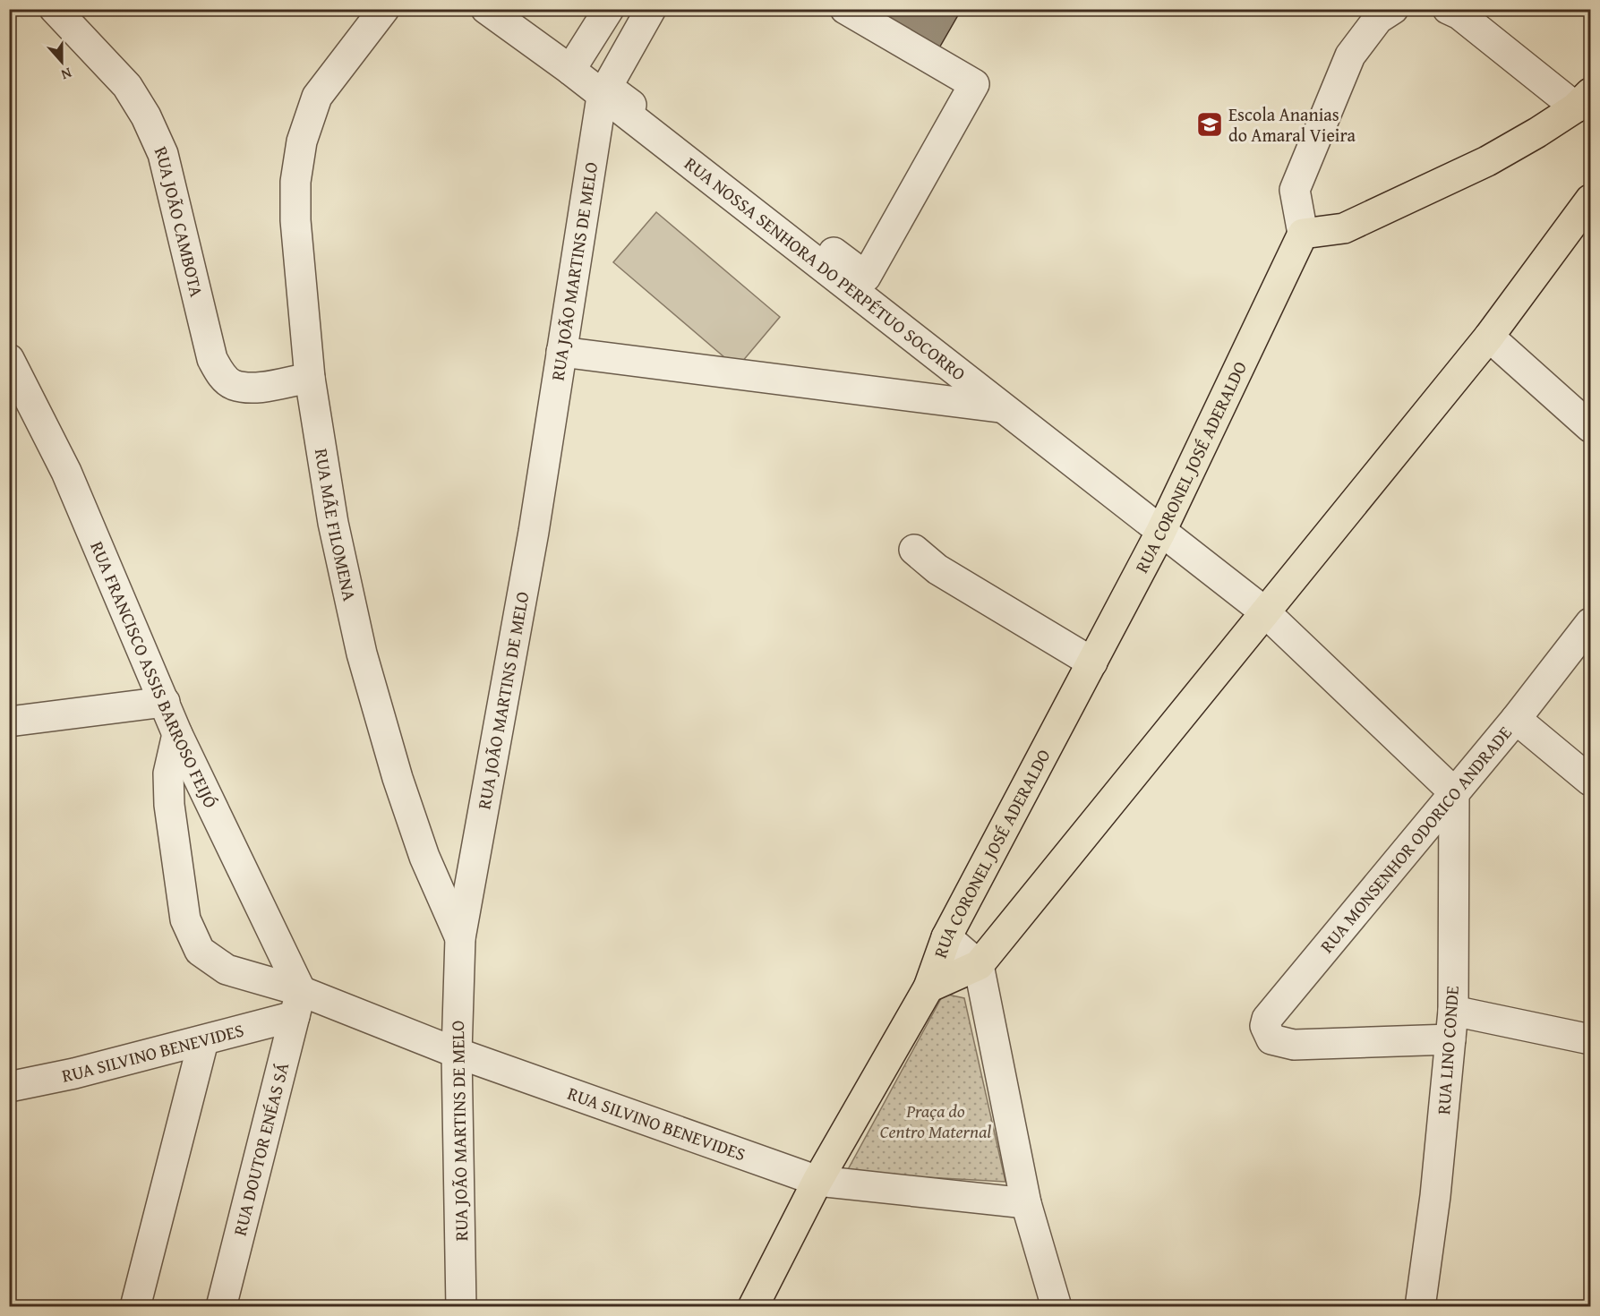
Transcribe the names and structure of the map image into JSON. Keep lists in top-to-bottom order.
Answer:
{
  "streets": {
    "main road": ["RUA CORONEL JOSÉ ADERALDO"],
    "street": [
      "RUA JOÃO CAMBOTA",
      "RUA JOÃO MARTINS DE MELO",
      "RUA NOSSA SENHORA DO PERPÉTUO SOCORRO",
      "RUA MÃE FILOMENA",
      "RUA FRANCISCO ASSIS BARROSO FEIJÓ",
      "RUA MONSENHOR ODORICO ANDRADE",
      "RUA LINO CONDE",
      "RUA SILVINO BENEVIDES",
      "RUA DOUTOR ENÉAS SÁ"
    ]
  },
  "crossings": [
    ["RUA JOÃO CAMBOTA", "RUA MÃE FILOMENA"],
    ["RUA JOÃO MARTINS DE MELO", "RUA NOSSA SENHORA DO PERPÉTUO SOCORRO"],
    ["RUA JOÃO MARTINS DE MELO", "RUA MÃE FILOMENA"],
    ["RUA JOÃO MARTINS DE MELO", "RUA SILVINO BENEVIDES"],
    ["RUA NOSSA SENHORA DO PERPÉTUO SOCORRO", "RUA CORONEL JOSÉ ADERALDO"],
    ["RUA CORONEL JOSÉ ADERALDO", "RUA SILVINO BENEVIDES"],
    ["RUA FRANCISCO ASSIS BARROSO FEIJÓ", "RUA SILVINO BENEVIDES"],
    ["RUA FRANCISCO ASSIS BARROSO FEIJÓ", "RUA DOUTOR ENÉAS SÁ"],
    ["RUA MONSENHOR ODORICO ANDRADE", "RUA LINO CONDE"],
    ["RUA SILVINO BENEVIDES", "RUA DOUTOR ENÉAS SÁ"]
  ],
  "parks": ["Praça do Centro Maternal"],
  "places": {
    "school or university": ["Escola Ananias do Amaral Vieira"]
  },
  "north": "bottom"
}
